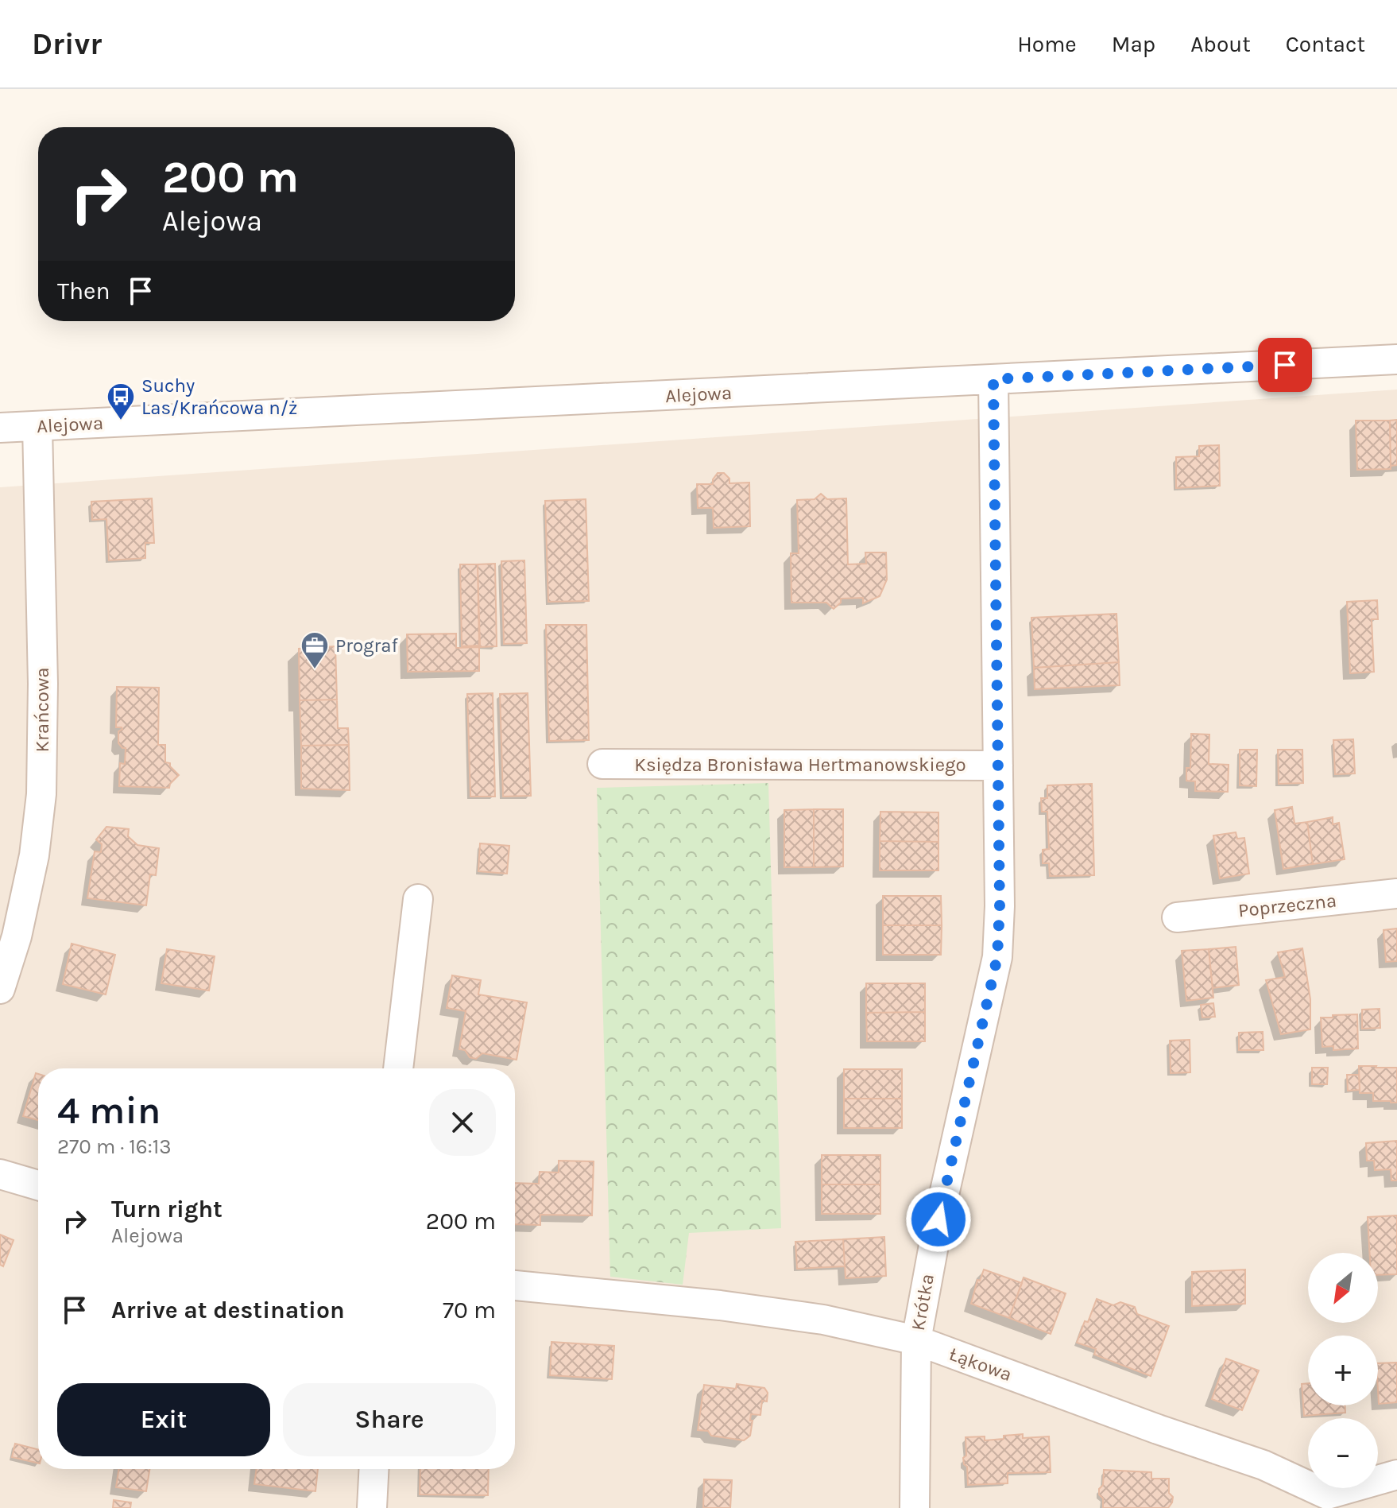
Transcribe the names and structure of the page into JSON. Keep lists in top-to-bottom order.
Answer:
{
  "streets": {
    "street": [
      "Alejowa",
      "Krańcowa",
      "Księdza Bronisława Hertmanowskiego",
      "Poprzeczna",
      "Krótka",
      "Łąkowa"
    ]
  },
  "crossings": [
    ["Alejowa", "Krańcowa"],
    ["Alejowa", "Krótka"],
    ["Księdza Bronisława Hertmanowskiego", "Krótka"],
    ["Krótka", "Łąkowa"]
  ],
  "places": {
    "bus stop": ["Suchy Las/Krańcowa n/ż"],
    "office": ["Prograf"]
  },
  "north": "bottom left",
  "page": {
    "header": "Drivr",
    "nav": [
      "Home",
      "Map",
      "About",
      "Contact"
    ],
    "turn": ["200 m", "Alejowa"],
    "then": "Then",
    "heading": ["4 min", "270 m · 16:13"],
    "list": [
      {
        "name": "Turn right",
        "note": "Alejowa",
        "value": "200 m"
      },
      {
        "name": "Arrive at destination",
        "value": "70 m"
      }
    ],
    "map_buttons": ["+", "−"],
    "buttons": ["Exit", "Share"]
  }
}
